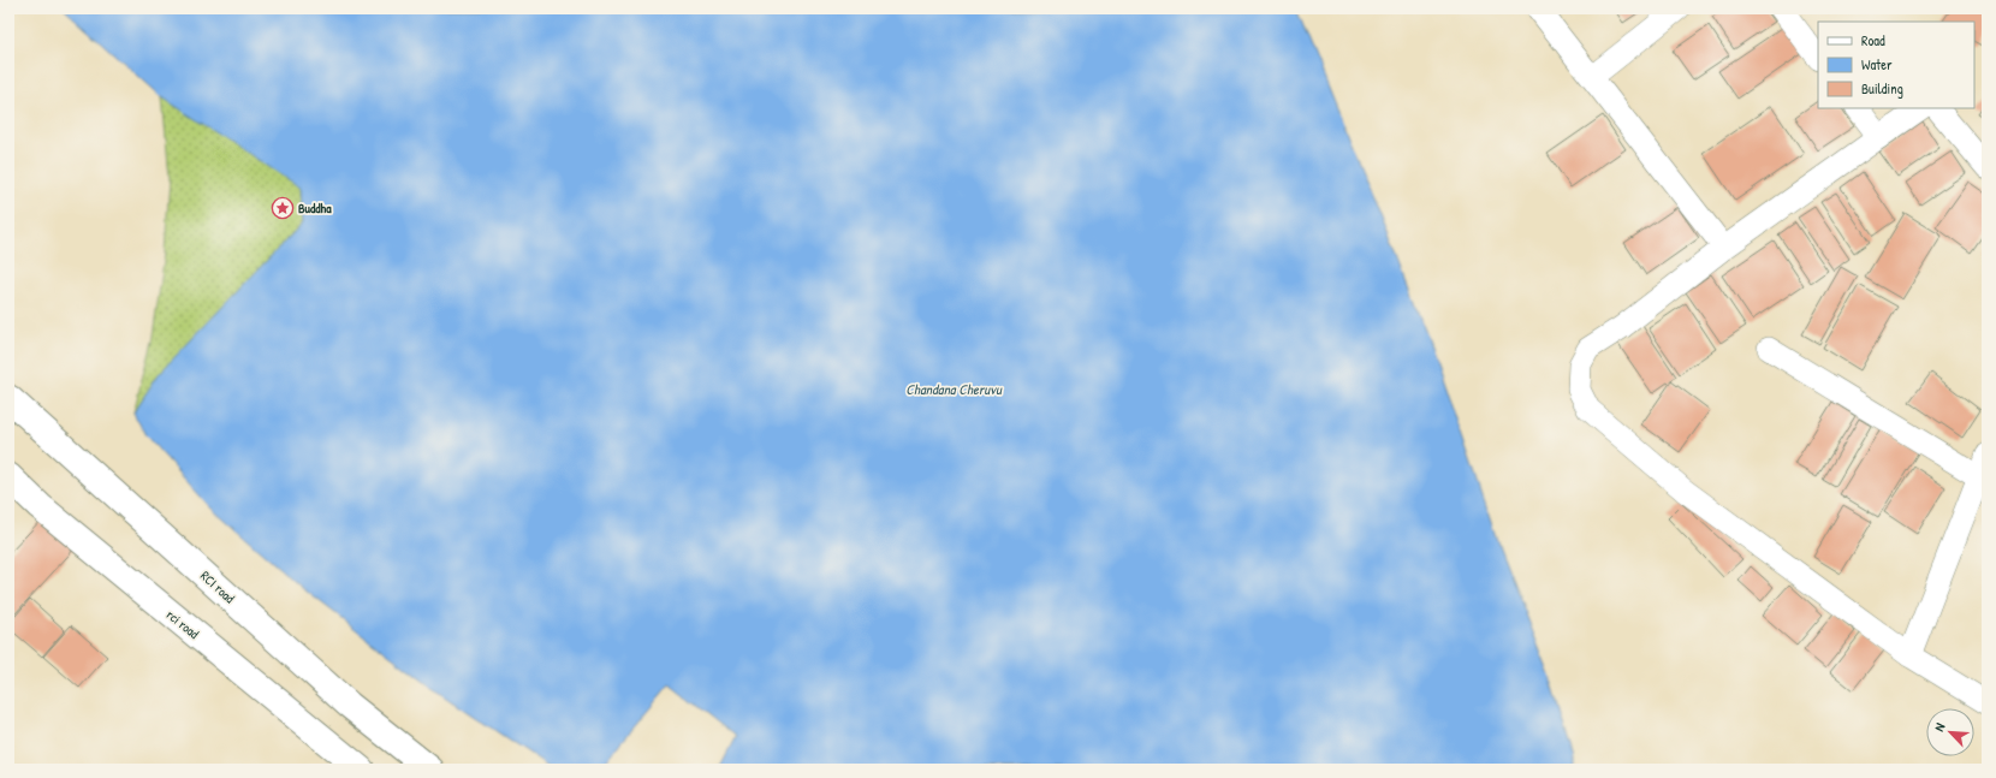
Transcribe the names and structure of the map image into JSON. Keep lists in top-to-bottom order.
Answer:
{
  "streets": {
    "main road": ["RCI road", "rci road"]
  },
  "water": ["Chandana Cheruvu"],
  "places": {
    "place": ["Buddha"]
  },
  "legend": ["Road", "Water", "Building"],
  "north": "top left"
}
